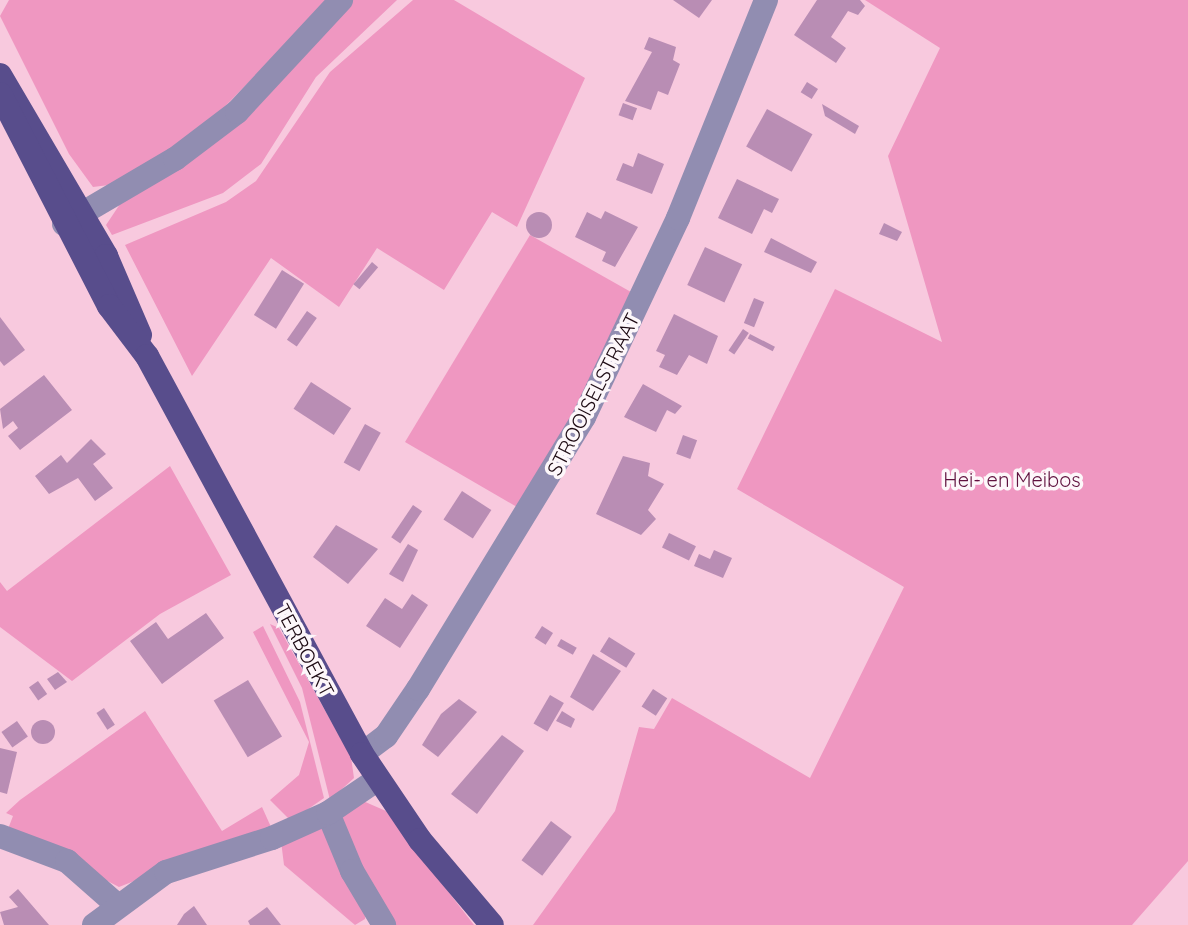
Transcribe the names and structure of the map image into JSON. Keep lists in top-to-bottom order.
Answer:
{
  "streets": {
    "main road": ["TERBOEKT"],
    "street": ["STROOISELSTRAAT"]
  },
  "crossings": [
    ["STROOISELSTRAAT", "TERBOEKT"]
  ],
  "parks": ["Hei- en Meibos"]
}
